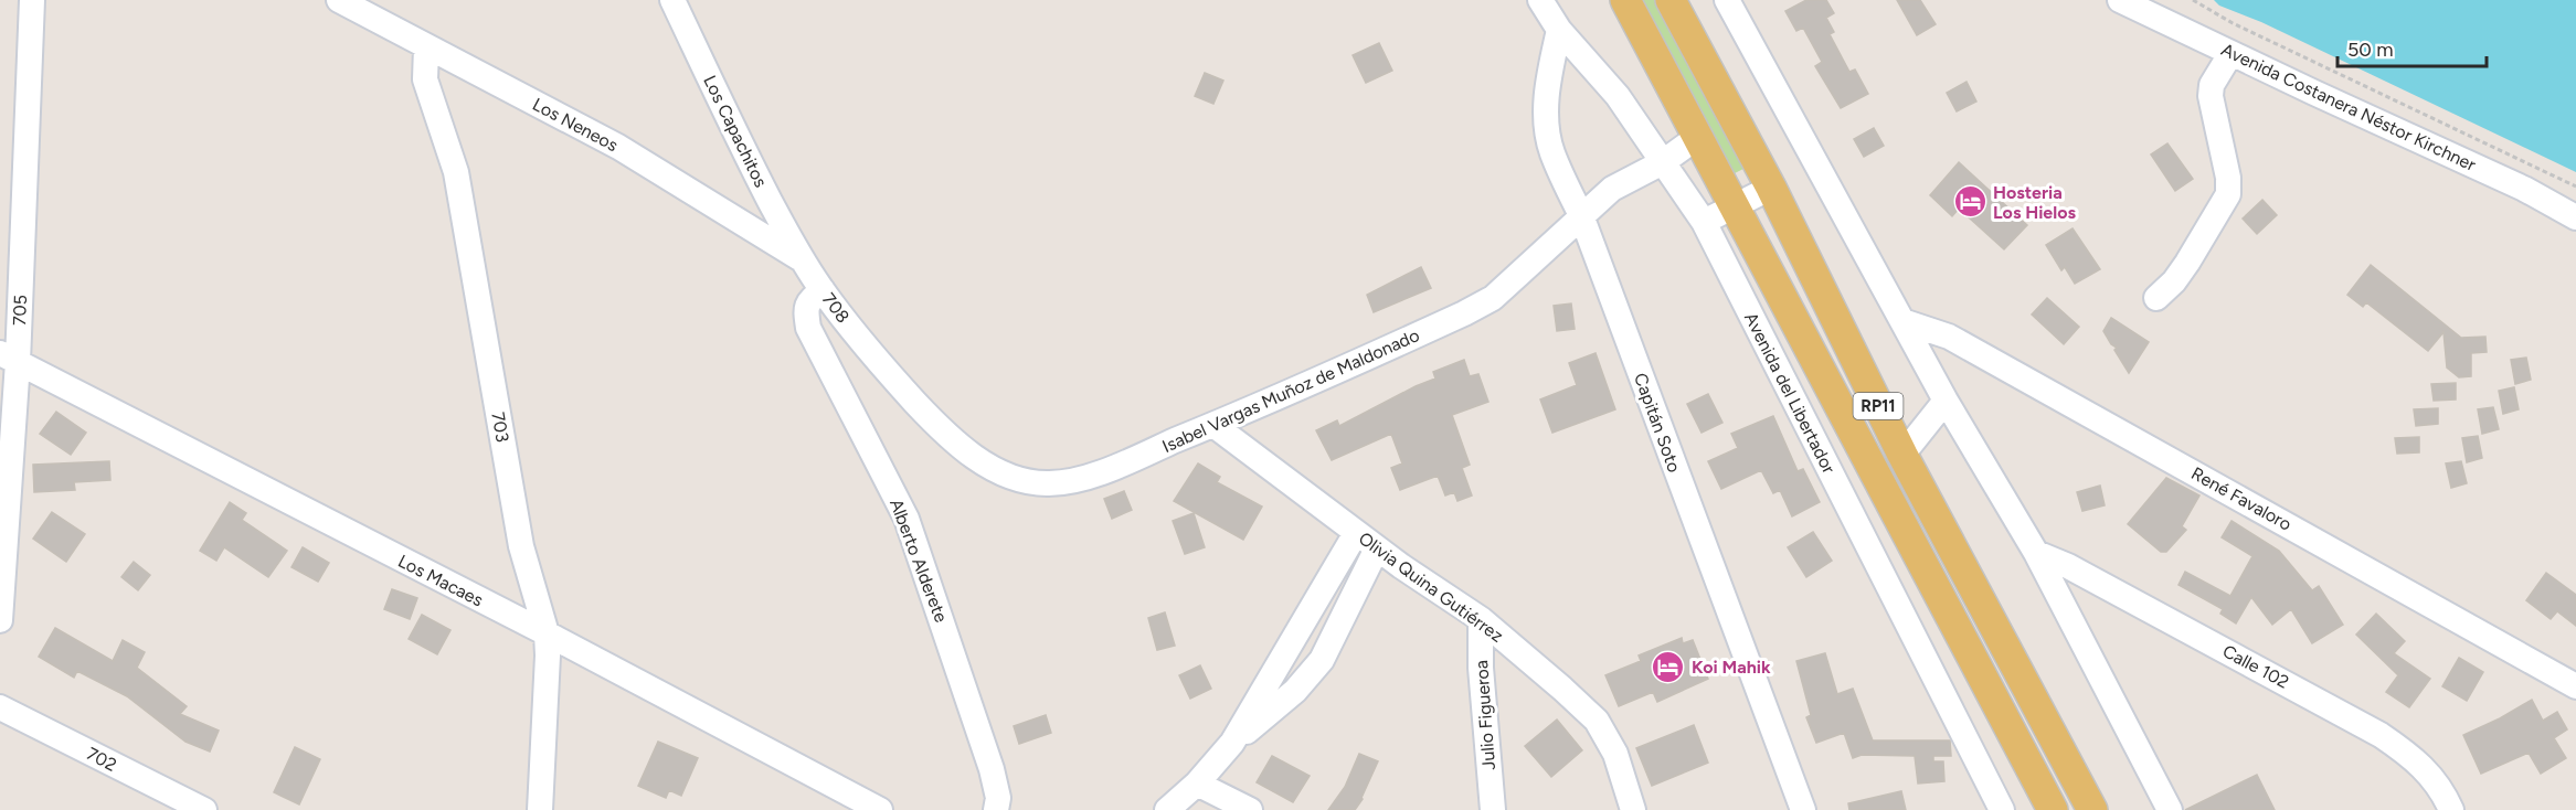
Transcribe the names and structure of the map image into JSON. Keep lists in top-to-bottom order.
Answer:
{
  "streets": {
    "main road": ["Avenida del Libertador", "RP11"],
    "street": [
      "Avenida Costanera Néstor Kirchner",
      "Los Neneos",
      "Los Capachitos",
      "708",
      "705",
      "Isabel Vargas Muñoz de Maldonado",
      "Capitán Soto",
      "703",
      "René Favaloro",
      "Alberto Alderete",
      "Los Macaes",
      "Olivia Quina Gutiérrez",
      "Calle 102",
      "Julio Figueroa",
      "702"
    ]
  },
  "crossings": [
    ["Los Neneos", "Los Capachitos"],
    ["Los Neneos", "708"],
    ["Los Neneos", "703"],
    ["Los Capachitos", "708"],
    ["708", "Isabel Vargas Muñoz de Maldonado"],
    ["708", "Alberto Alderete"],
    ["705", "Los Macaes"],
    ["Isabel Vargas Muñoz de Maldonado", "Avenida del Libertador"],
    ["Isabel Vargas Muñoz de Maldonado", "Capitán Soto"],
    ["Isabel Vargas Muñoz de Maldonado", "Olivia Quina Gutiérrez"],
    ["Avenida del Libertador", "Capitán Soto"],
    ["703", "Los Macaes"],
    ["Olivia Quina Gutiérrez", "Julio Figueroa"]
  ],
  "places": {
    "hotel": ["Hosteria Los Hielos", "Koi Mahik"]
  },
  "scale_bar": "50 m"
}
